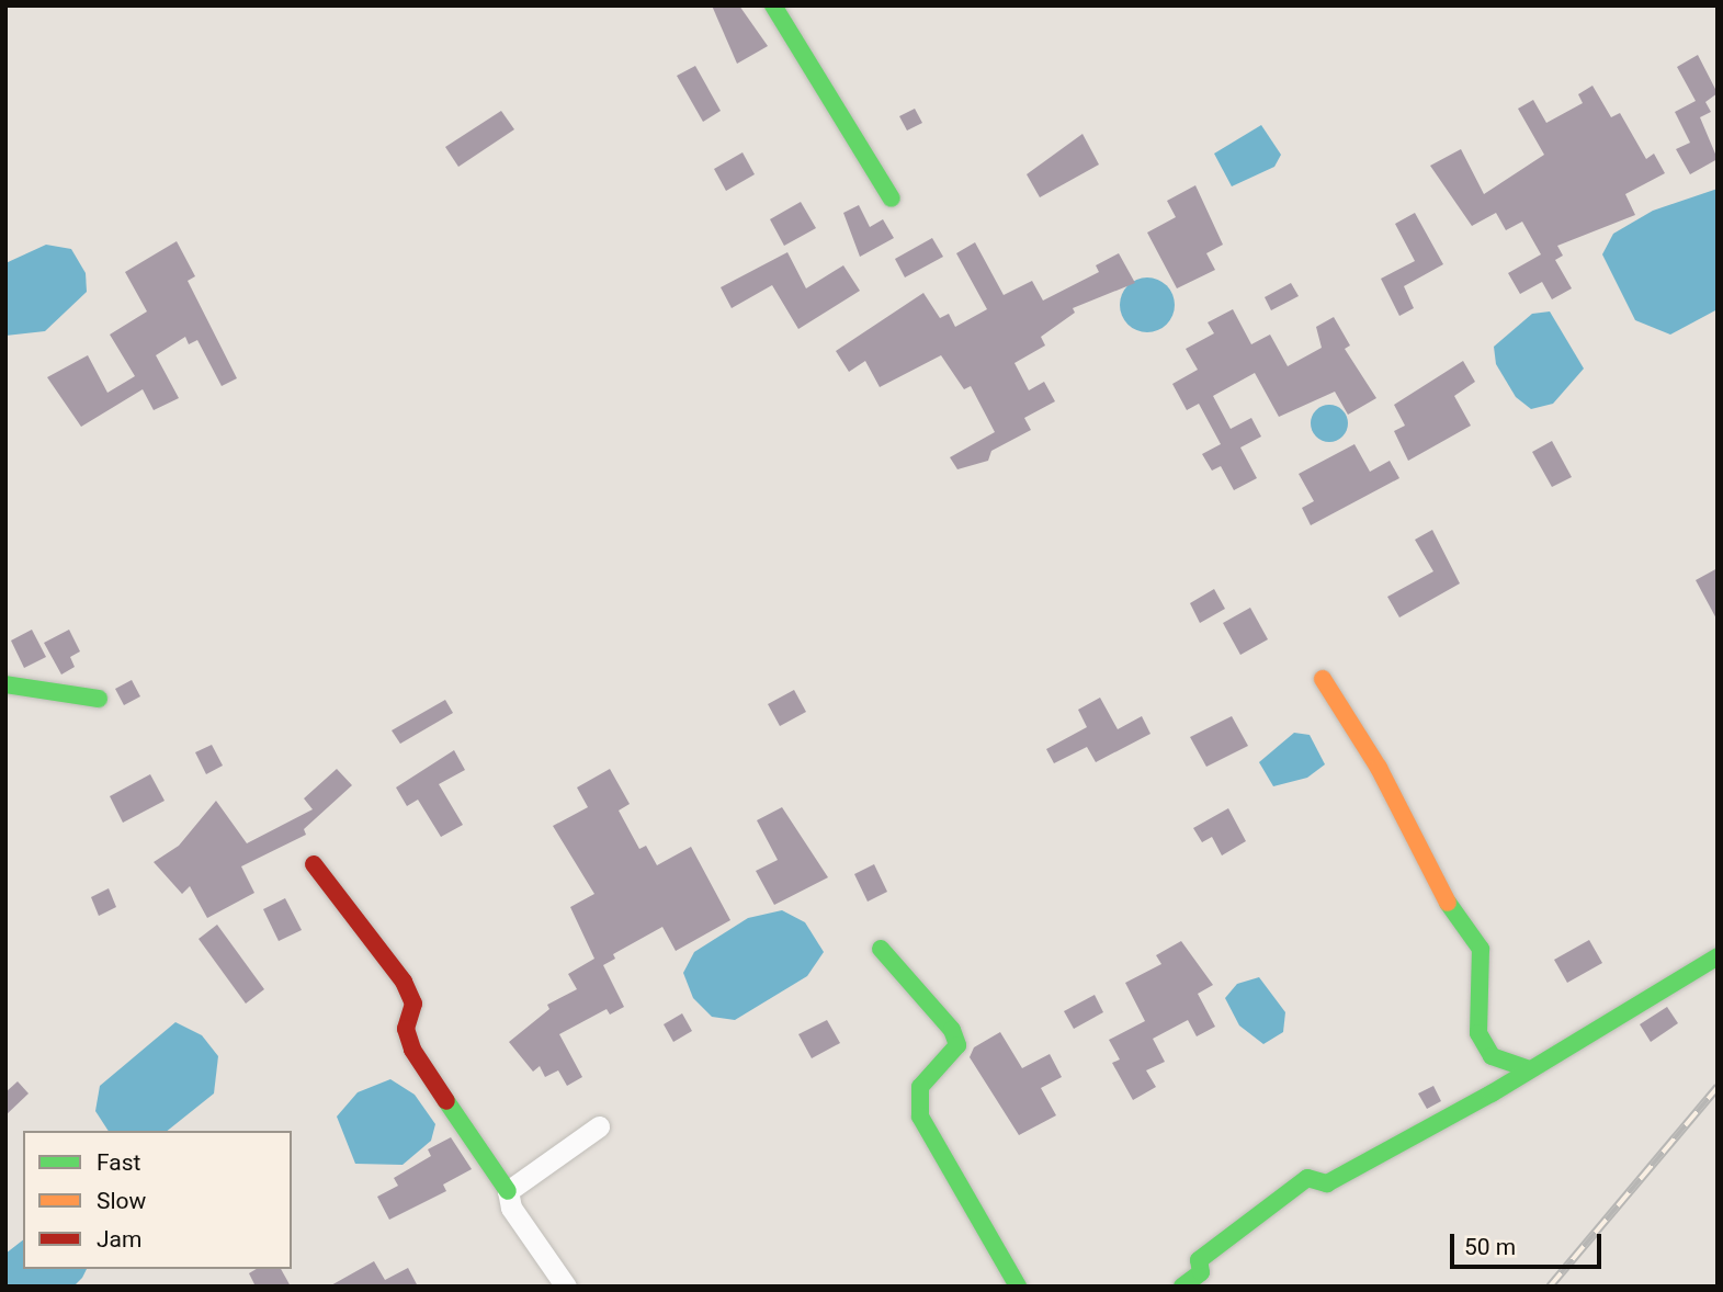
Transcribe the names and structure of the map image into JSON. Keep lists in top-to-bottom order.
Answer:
{
  "legend": ["Fast", "Slow", "Jam"],
  "scale_bar": "50 m"
}
